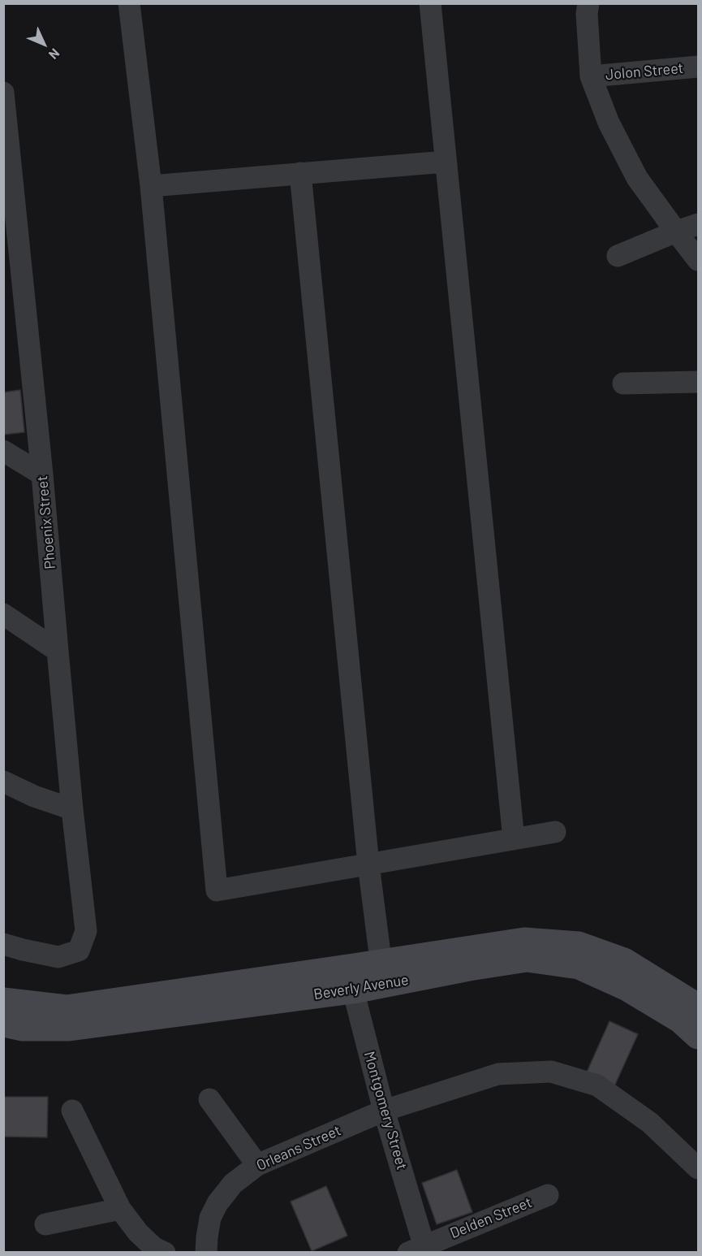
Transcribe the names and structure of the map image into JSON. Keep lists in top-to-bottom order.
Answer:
{
  "streets": {
    "street": [
      "Jolon Street",
      "Phoenix Street",
      "Beverly Avenue",
      "Montgomery Street",
      "Orleans Street",
      "Delden Street"
    ]
  },
  "crossings": [
    ["Beverly Avenue", "Montgomery Street"],
    ["Montgomery Street", "Orleans Street"],
    ["Montgomery Street", "Delden Street"]
  ],
  "north": "bottom right"
}
